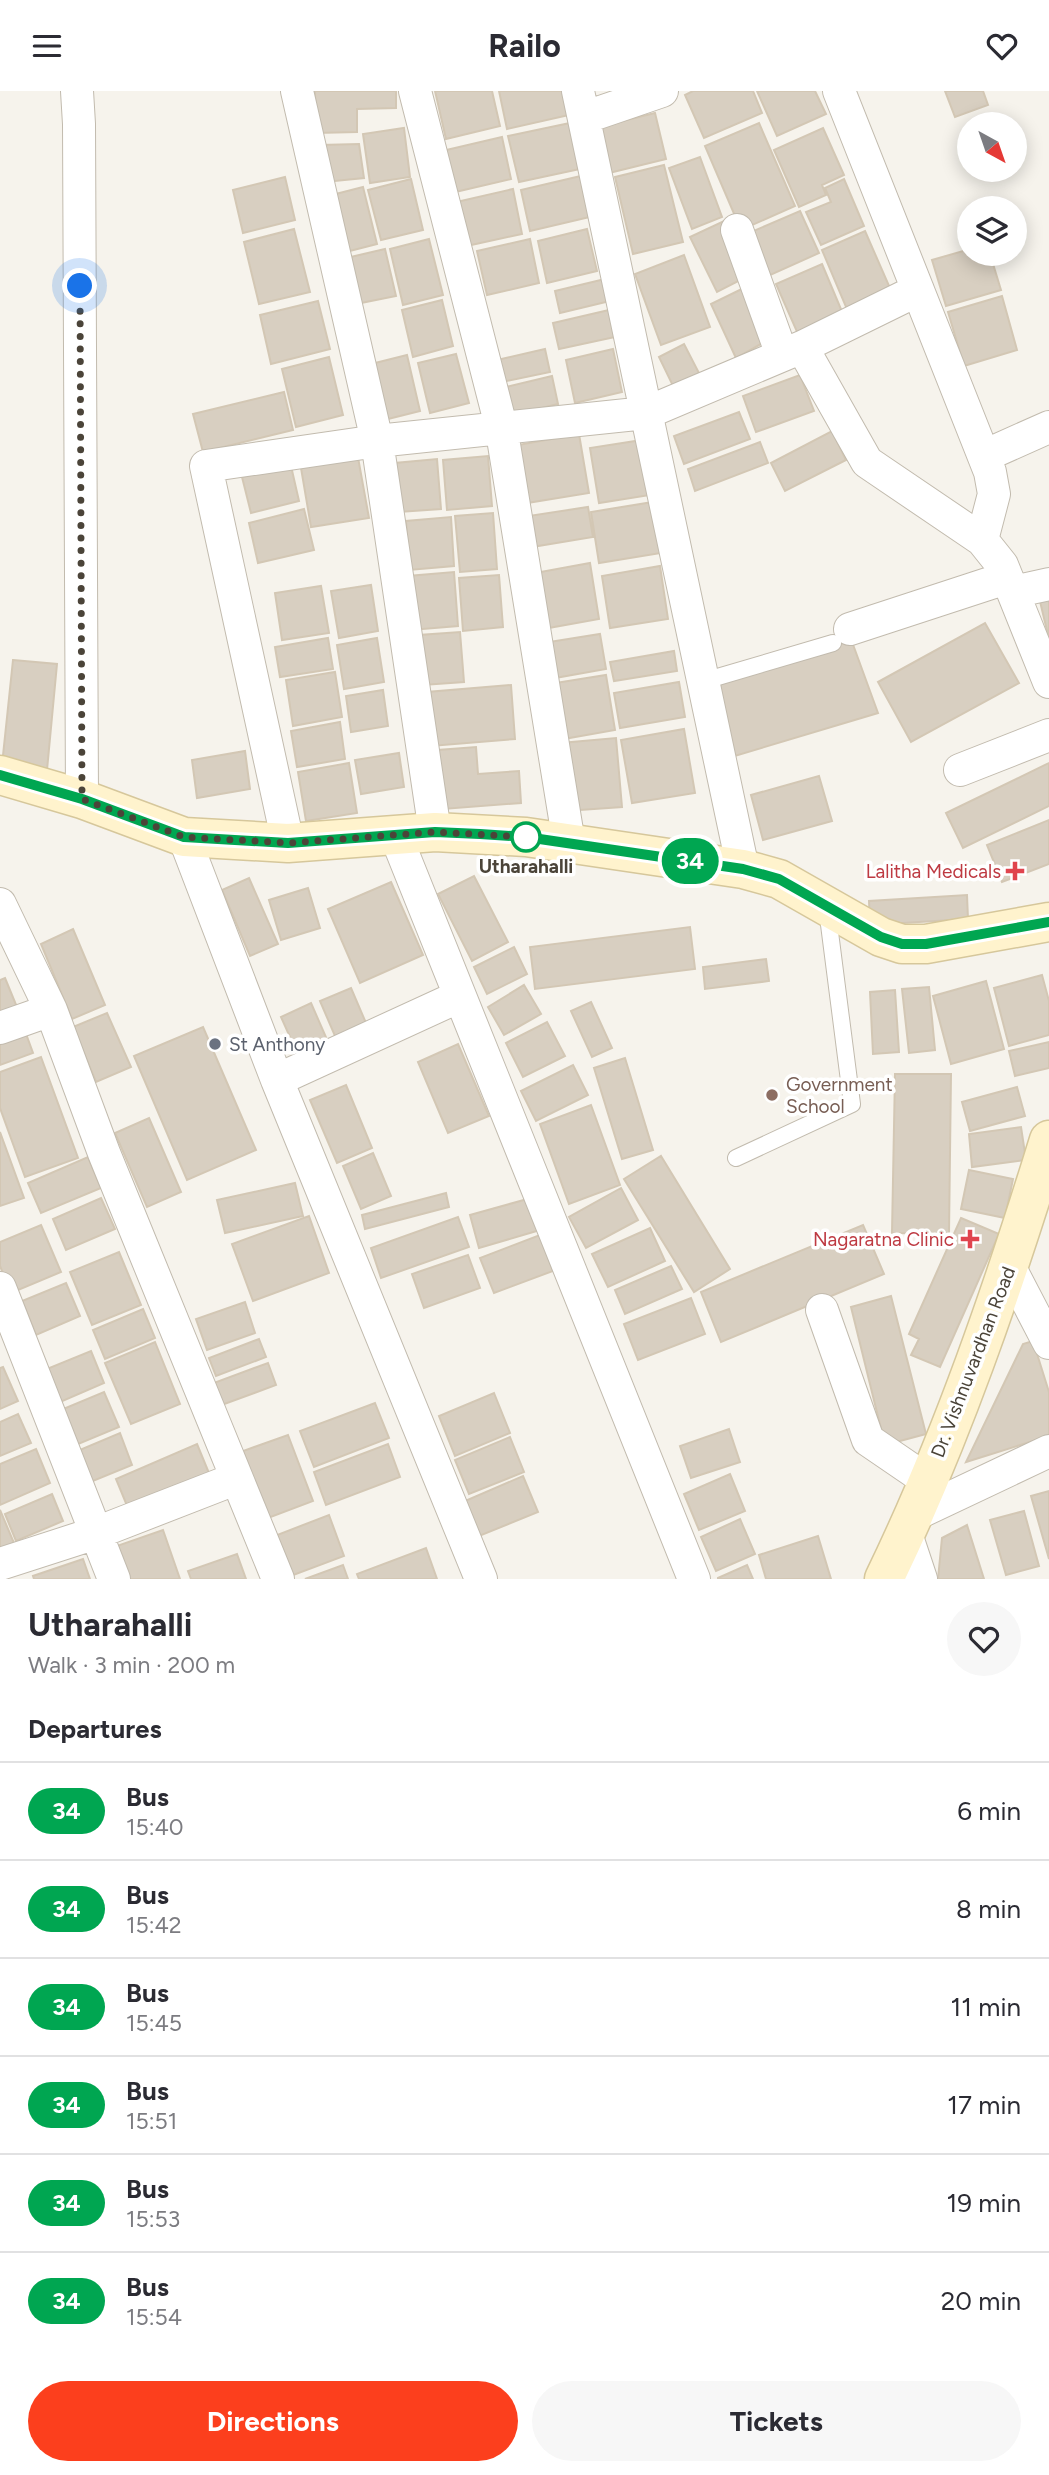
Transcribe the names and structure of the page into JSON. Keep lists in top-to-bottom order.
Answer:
{
  "streets": {
    "main road": ["Dr. Vishnuvardhan Road"]
  },
  "places": {
    "other": ["Utharahalli", "St Anthony", "Government School"],
    "health": ["Lalitha Medicals", "Nagaratna Clinic"]
  },
  "lines": ["bus line 34"],
  "north": "bottom right",
  "page": {
    "header": "Railo",
    "on_map": "34",
    "heading": [
      ["Utharahalli", "Walk · 3 min · 200 m"],
      "Departures"
    ],
    "list": [
      {
        "mark": "34",
        "name": "Bus",
        "note": "15:40",
        "value": "6 min"
      },
      {
        "mark": "34",
        "name": "Bus",
        "note": "15:42",
        "value": "8 min"
      },
      {
        "mark": "34",
        "name": "Bus",
        "note": "15:45",
        "value": "11 min"
      },
      {
        "mark": "34",
        "name": "Bus",
        "note": "15:51",
        "value": "17 min"
      },
      {
        "mark": "34",
        "name": "Bus",
        "note": "15:53",
        "value": "19 min"
      },
      {
        "mark": "34",
        "name": "Bus",
        "note": "15:54",
        "value": "20 min"
      }
    ],
    "buttons": ["Directions", "Tickets"]
  }
}
